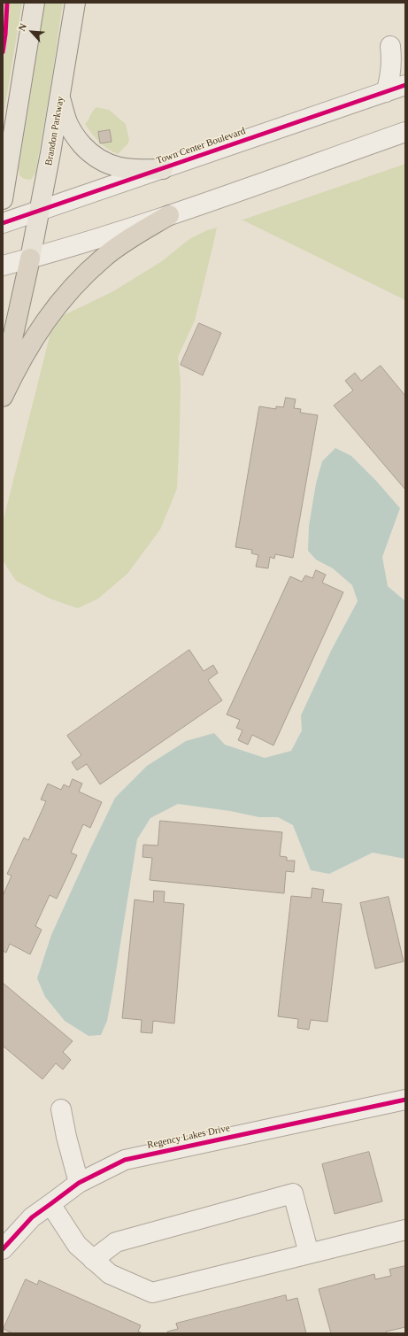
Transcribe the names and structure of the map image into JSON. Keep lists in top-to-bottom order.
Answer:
{
  "streets": {
    "main road": ["Brandon Parkway"],
    "street": ["Town Center Boulevard", "Regency Lakes Drive"]
  },
  "crossings": [
    ["Brandon Parkway", "Town Center Boulevard"]
  ],
  "north": "top left"
}
